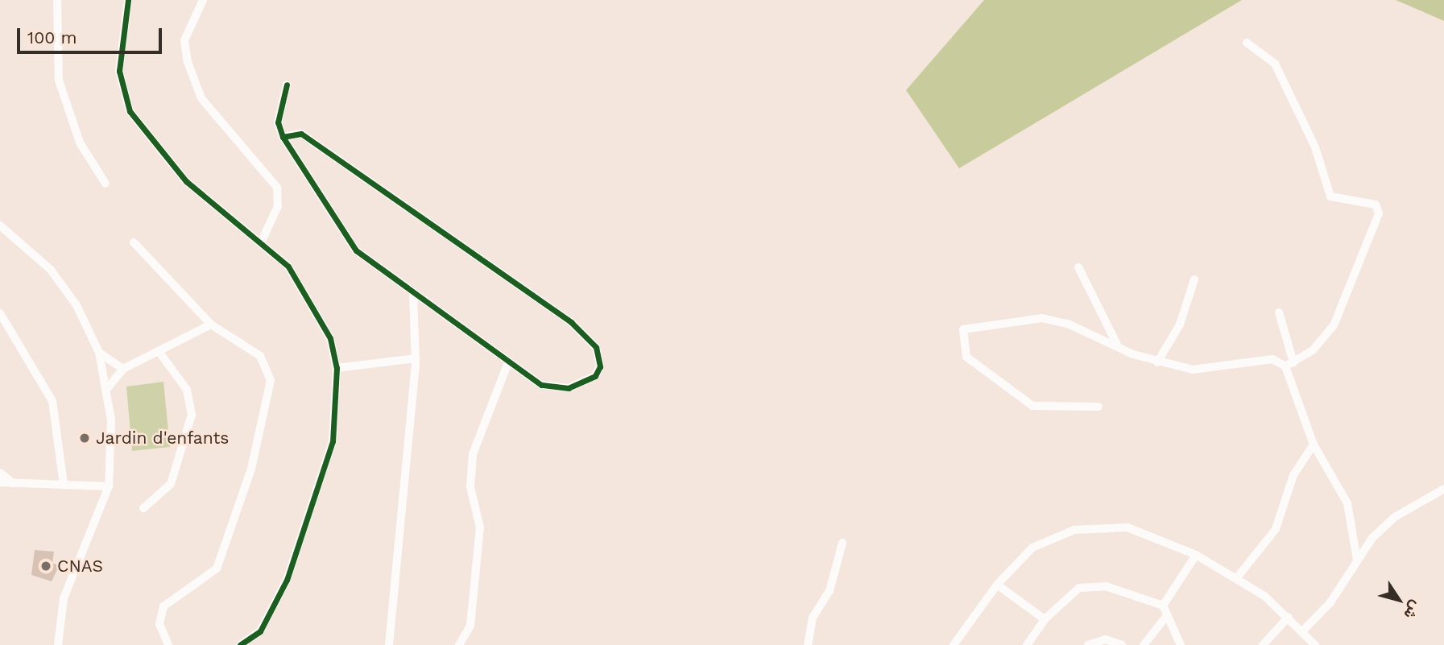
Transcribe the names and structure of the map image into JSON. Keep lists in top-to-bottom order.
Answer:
{
  "places": ["Jardin d'enfants", "CNAS"],
  "scale_bar": "100 m",
  "north": "bottom right"
}
